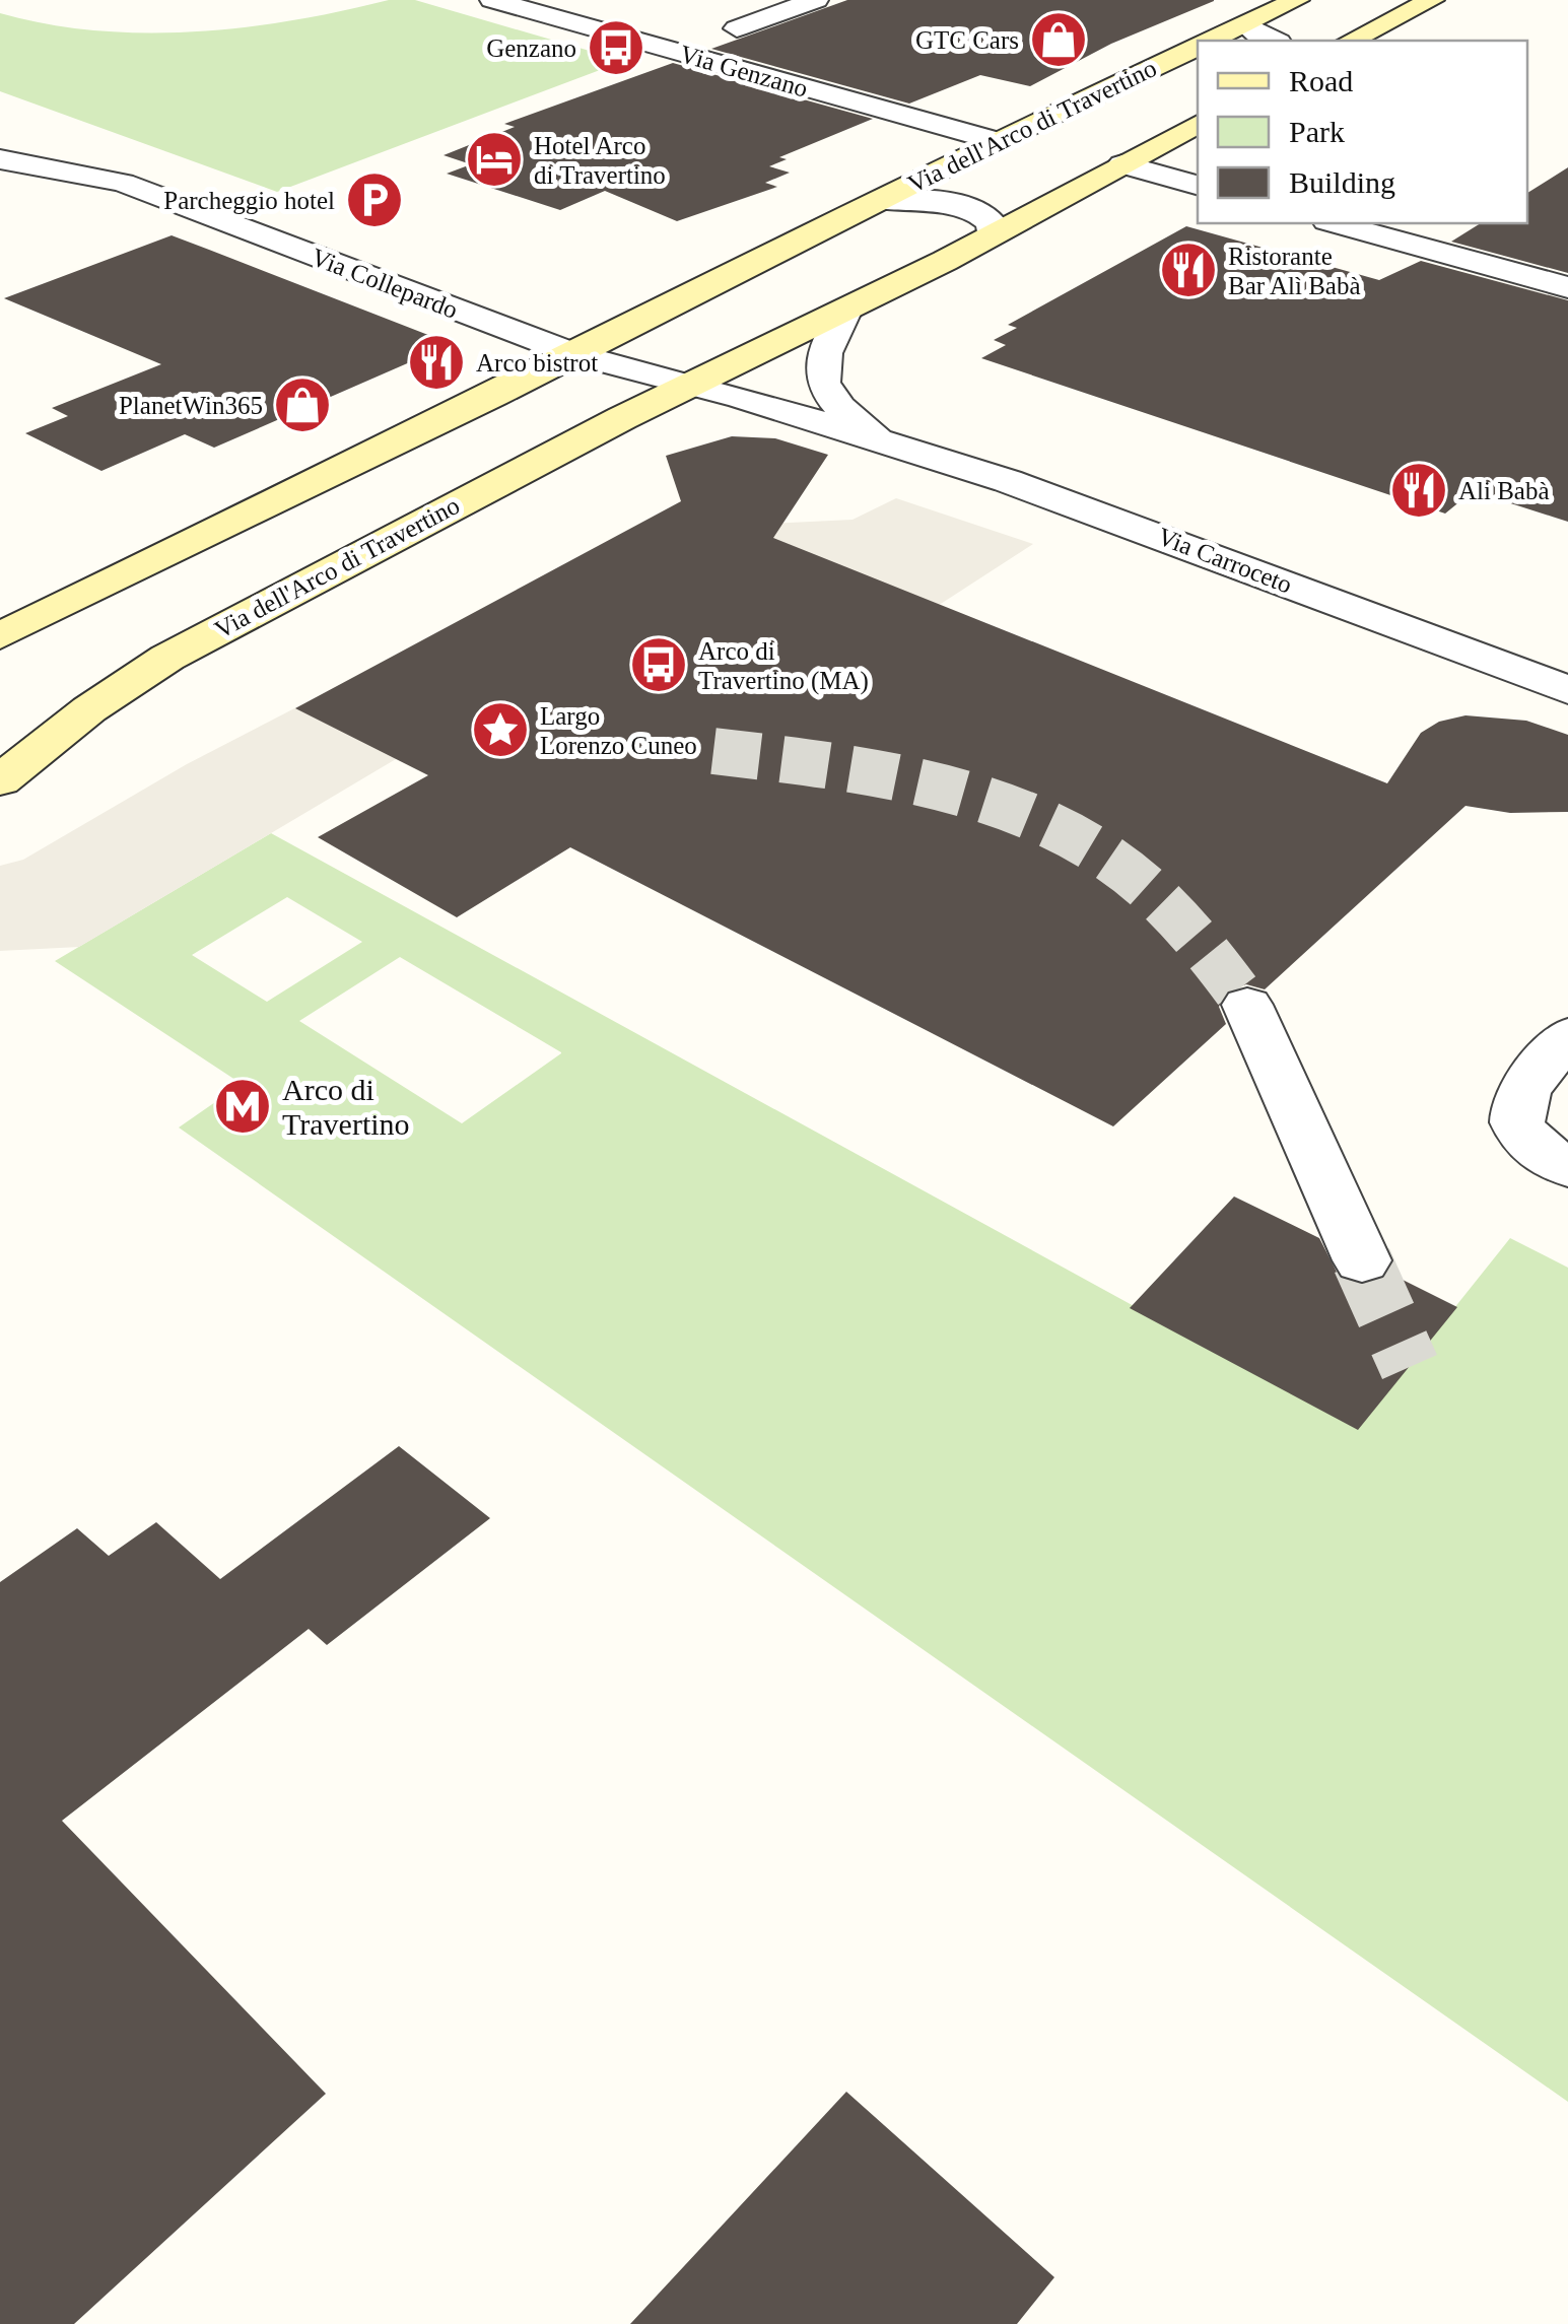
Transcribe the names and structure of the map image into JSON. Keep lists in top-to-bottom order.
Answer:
{
  "streets": {
    "main road": ["Via dell'Arco di Travertino"],
    "street": ["Via Genzano", "Via Collepardo", "Via Carroceto"]
  },
  "crossings": [
    ["Via Genzano", "Via dell'Arco di Travertino"],
    ["Via dell'Arco di Travertino", "Via Collepardo"],
    ["Via dell'Arco di Travertino", "Via Carroceto"]
  ],
  "places": {
    "shop": ["GTC Cars", "PlanetWin365"],
    "bus stop": ["Genzano", "Arco di Travertino (MA)"],
    "hotel": ["Hotel Arco di Travertino"],
    "parking": ["Parcheggio hotel"],
    "restaurant": ["Ristorante Bar Alì Babà", "Arco bistrot", "Ali Babà"],
    "place": ["Largo Lorenzo Cuneo"],
    "metro station": ["Arco di Travertino"]
  },
  "legend": ["Road", "Park", "Building"]
}
